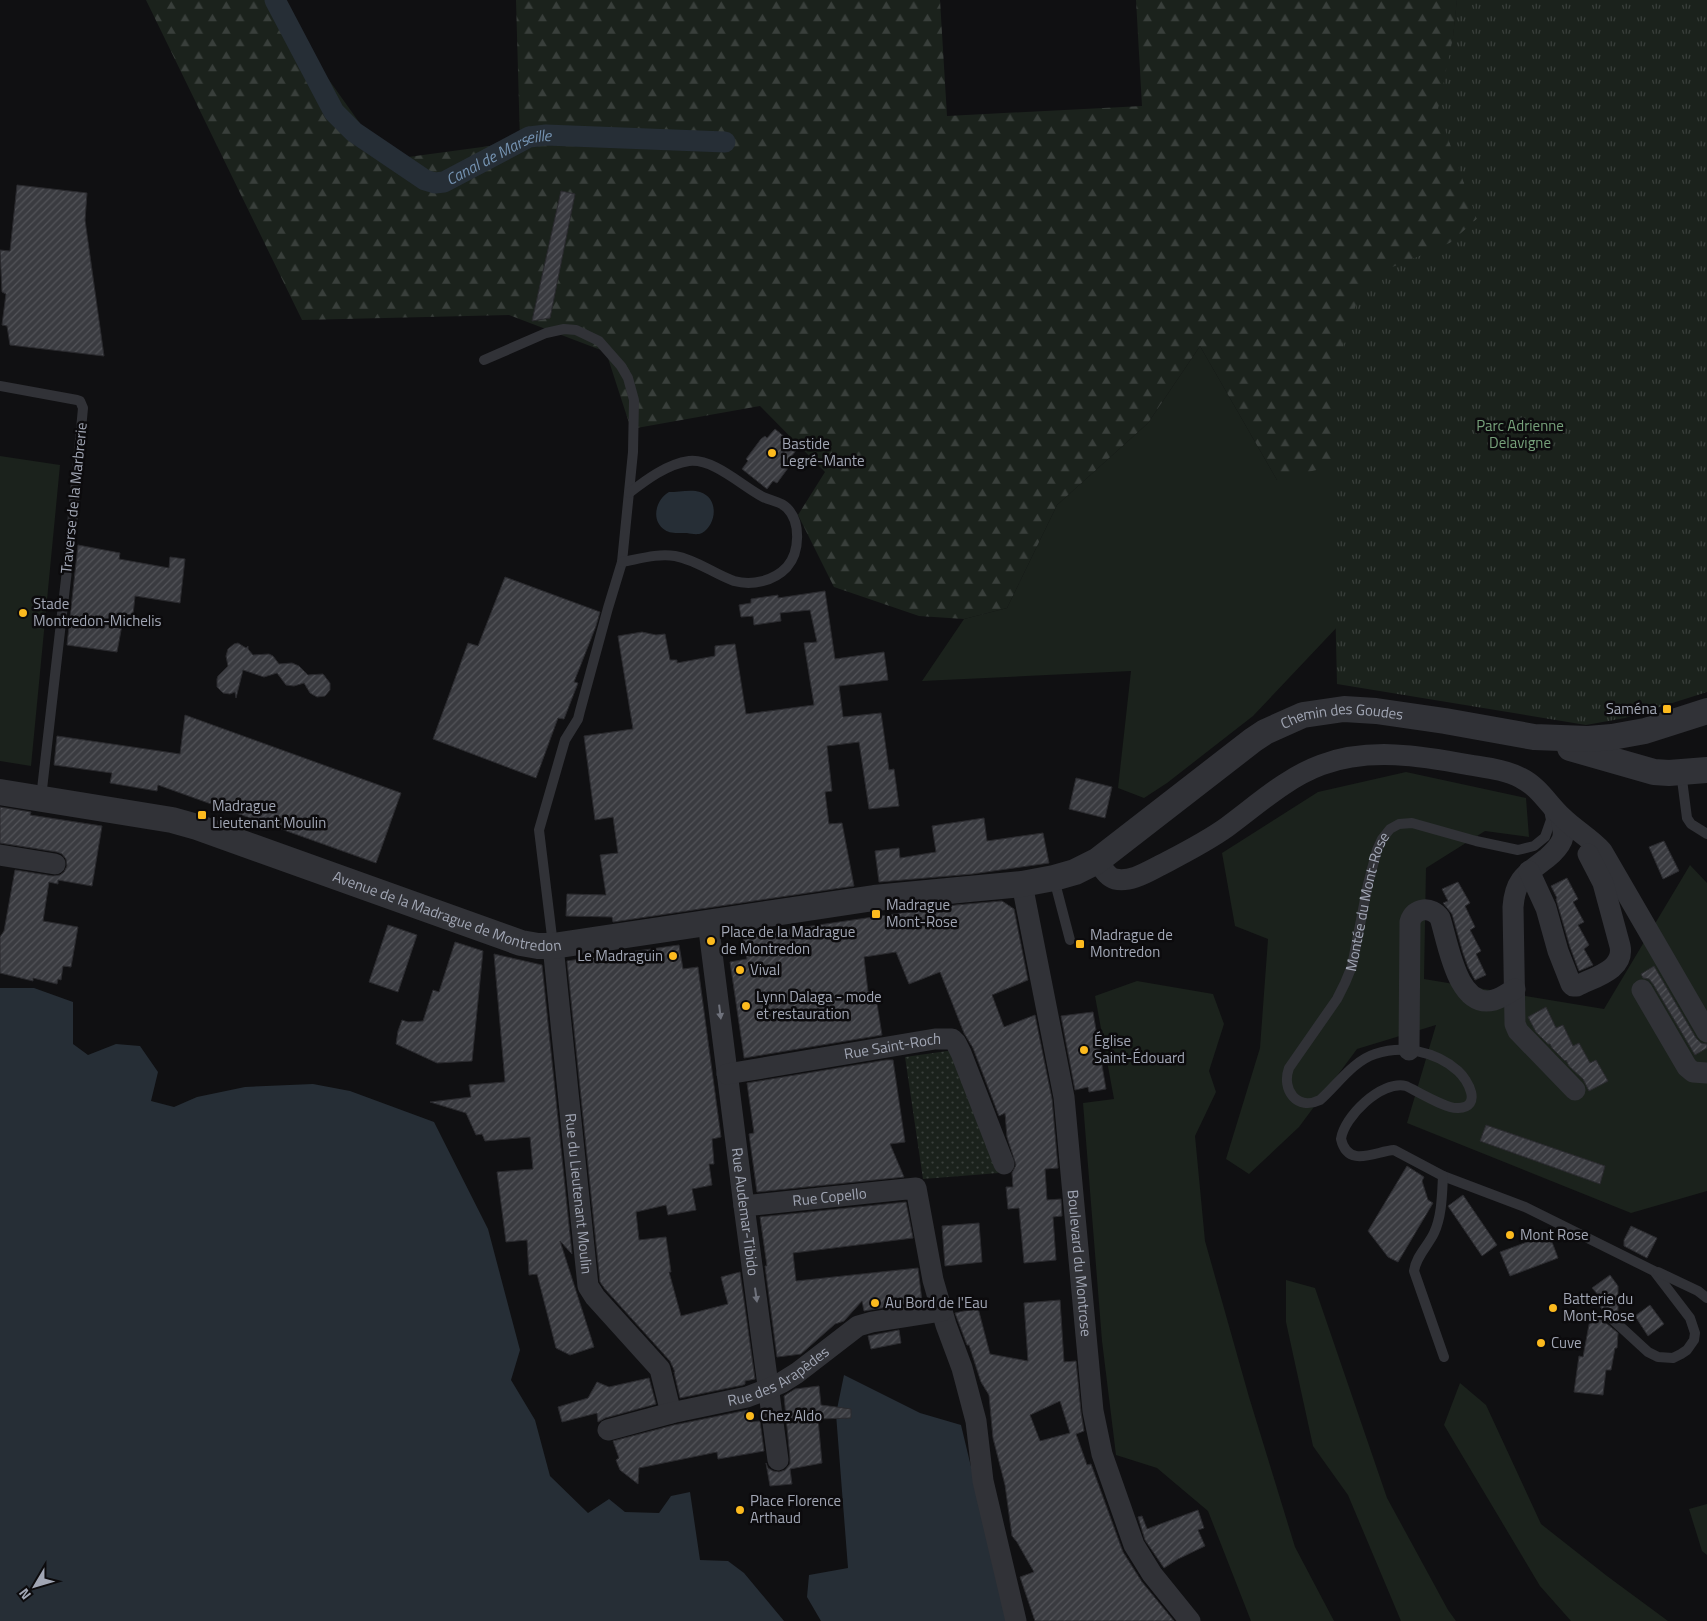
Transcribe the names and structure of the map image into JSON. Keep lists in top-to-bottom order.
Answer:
{
  "streets": {
    "street": [
      "Chemin des Goudes",
      "Avenue de la Madrague de Montredon",
      "Rue Saint-Roch",
      "Rue du Lieutenant Moulin",
      "Rue Copello",
      "Rue Audemar-Tibido",
      "Boulevard du Montrose",
      "Rue des Arapèdes"
    ],
    "lane": ["Traverse de la Marbrerie", "Montée du Mont-Rose"]
  },
  "crossings": [
    ["Traverse de la Marbrerie", "Avenue de la Madrague de Montredon"],
    ["Chemin des Goudes", "Avenue de la Madrague de Montredon"],
    ["Chemin des Goudes", "Boulevard du Montrose"],
    ["Avenue de la Madrague de Montredon", "Rue du Lieutenant Moulin"],
    ["Avenue de la Madrague de Montredon", "Rue Audemar-Tibido"],
    ["Avenue de la Madrague de Montredon", "Boulevard du Montrose"],
    ["Rue Saint-Roch", "Rue Audemar-Tibido"],
    ["Rue du Lieutenant Moulin", "Rue des Arapèdes"],
    ["Rue Copello", "Rue Audemar-Tibido"],
    ["Rue Copello", "Rue des Arapèdes"],
    ["Rue Audemar-Tibido", "Rue des Arapèdes"]
  ],
  "one_way": ["Rue Audemar-Tibido"],
  "water": ["Canal de Marseille"],
  "parks": ["Parc Adrienne Delavigne"],
  "places": {
    "other": [
      "Bastide Legré-Mante",
      "Stade Montredon-Michelis",
      "Place de la Madrague de Montredon",
      "Le Madraguin",
      "Vival",
      "Lynn Dalaga - mode et restauration",
      "Église Saint-Édouard",
      "Mont Rose",
      "Au Bord de l'Eau",
      "Batterie du Mont-Rose",
      "Cuve",
      "Chez Aldo",
      "Place Florence Arthaud"
    ],
    "transit": [
      "Saména",
      "Madrague Lieutenant Moulin",
      "Madrague Mont-Rose",
      "Madrague de Montredon"
    ]
  },
  "north": "bottom left"
}
